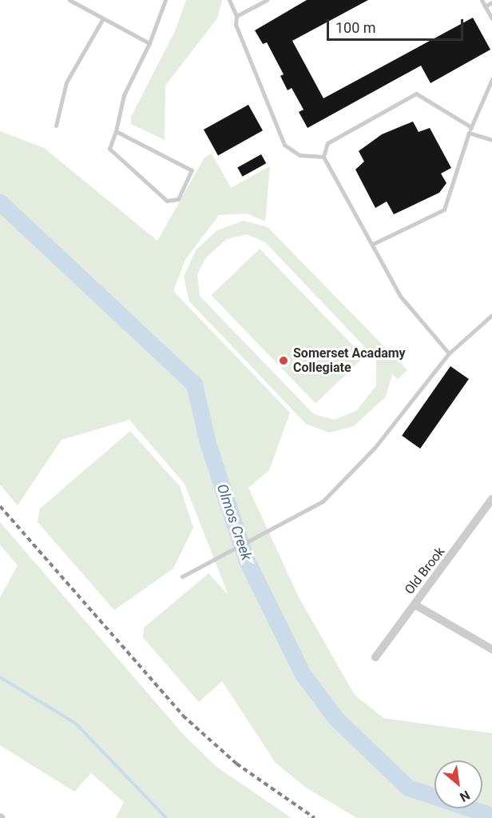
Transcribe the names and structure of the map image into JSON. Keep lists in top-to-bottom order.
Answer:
{
  "streets": {
    "street": ["Old Brook"]
  },
  "water": ["Olmos Creek"],
  "places": ["Somerset Acadamy Collegiate"],
  "scale_bar": "100 m",
  "north": "bottom right"
}
